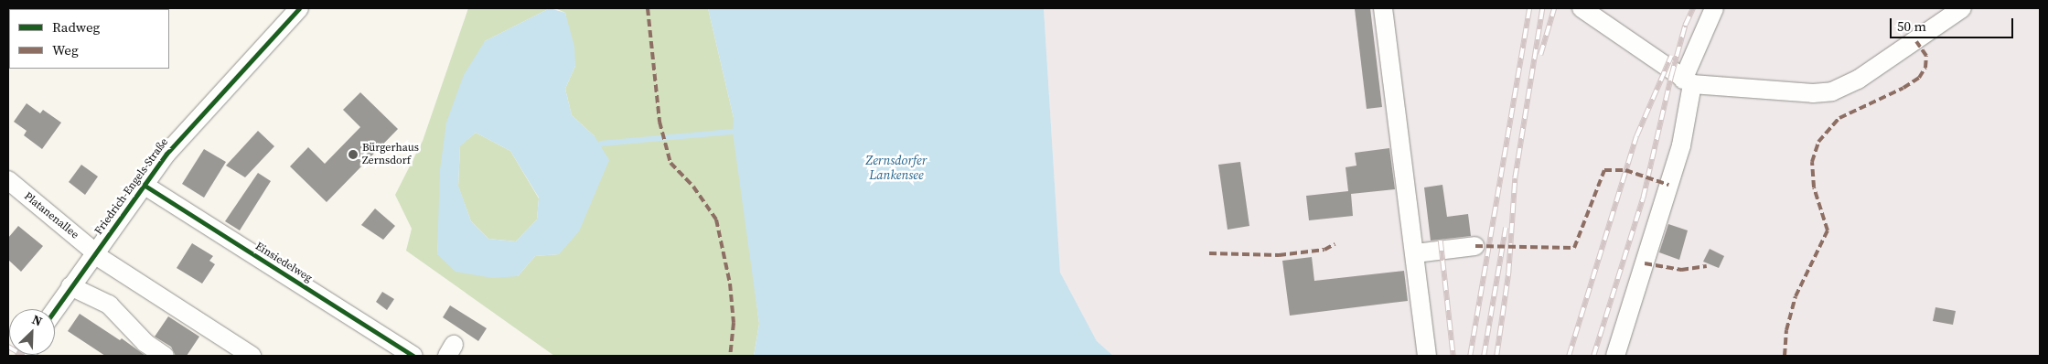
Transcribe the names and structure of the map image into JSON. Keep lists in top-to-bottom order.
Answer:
{
  "streets": {
    "street": ["Friedrich-Engels-Straße", "Platanenallee", "Einsiedelweg"]
  },
  "crossings": [
    ["Friedrich-Engels-Straße", "Platanenallee"],
    ["Friedrich-Engels-Straße", "Einsiedelweg"]
  ],
  "water": ["Zernsdorfer Lankensee"],
  "places": ["Bürgerhaus Zernsdorf"],
  "legend": ["Radweg", "Weg"],
  "scale_bar": "50 m",
  "north": "top right"
}
